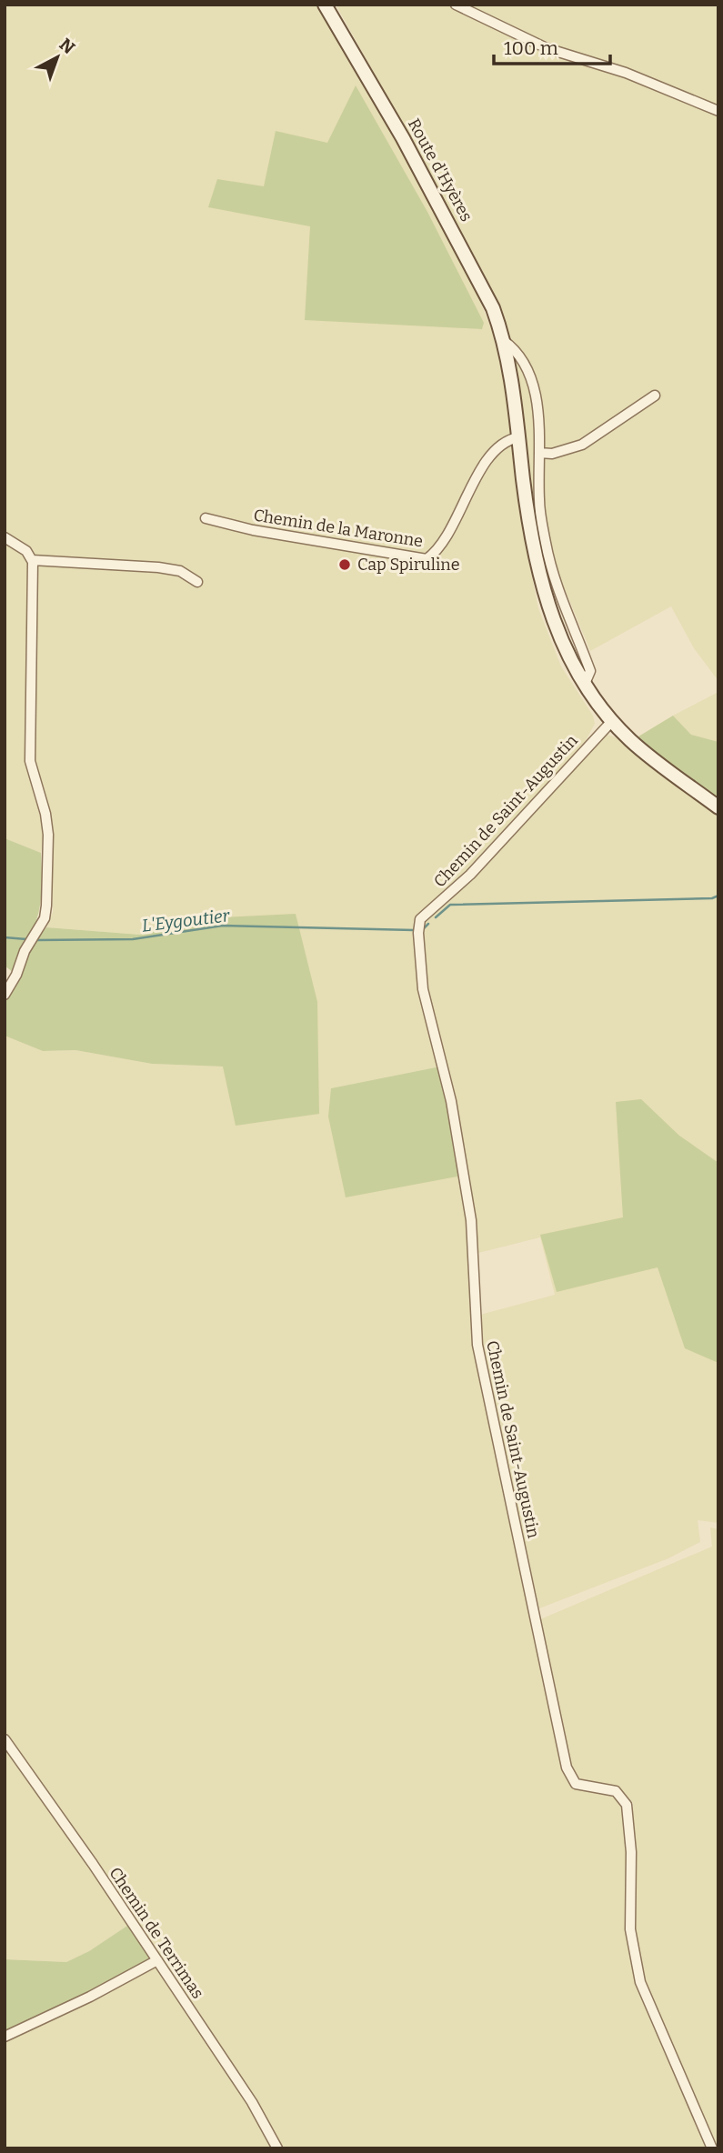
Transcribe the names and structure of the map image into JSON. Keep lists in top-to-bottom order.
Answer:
{
  "streets": {
    "main road": ["Route d'Hyères"],
    "street": ["Chemin de la Maronne", "Chemin de Saint-Augustin", "Chemin de Terrimas"]
  },
  "crossings": [
    ["Route d'Hyères", "Chemin de la Maronne"],
    ["Route d'Hyères", "Chemin de Saint-Augustin"]
  ],
  "water": ["L'Eygoutier"],
  "places": ["Cap Spiruline"],
  "scale_bar": "100 m",
  "north": "top right"
}
